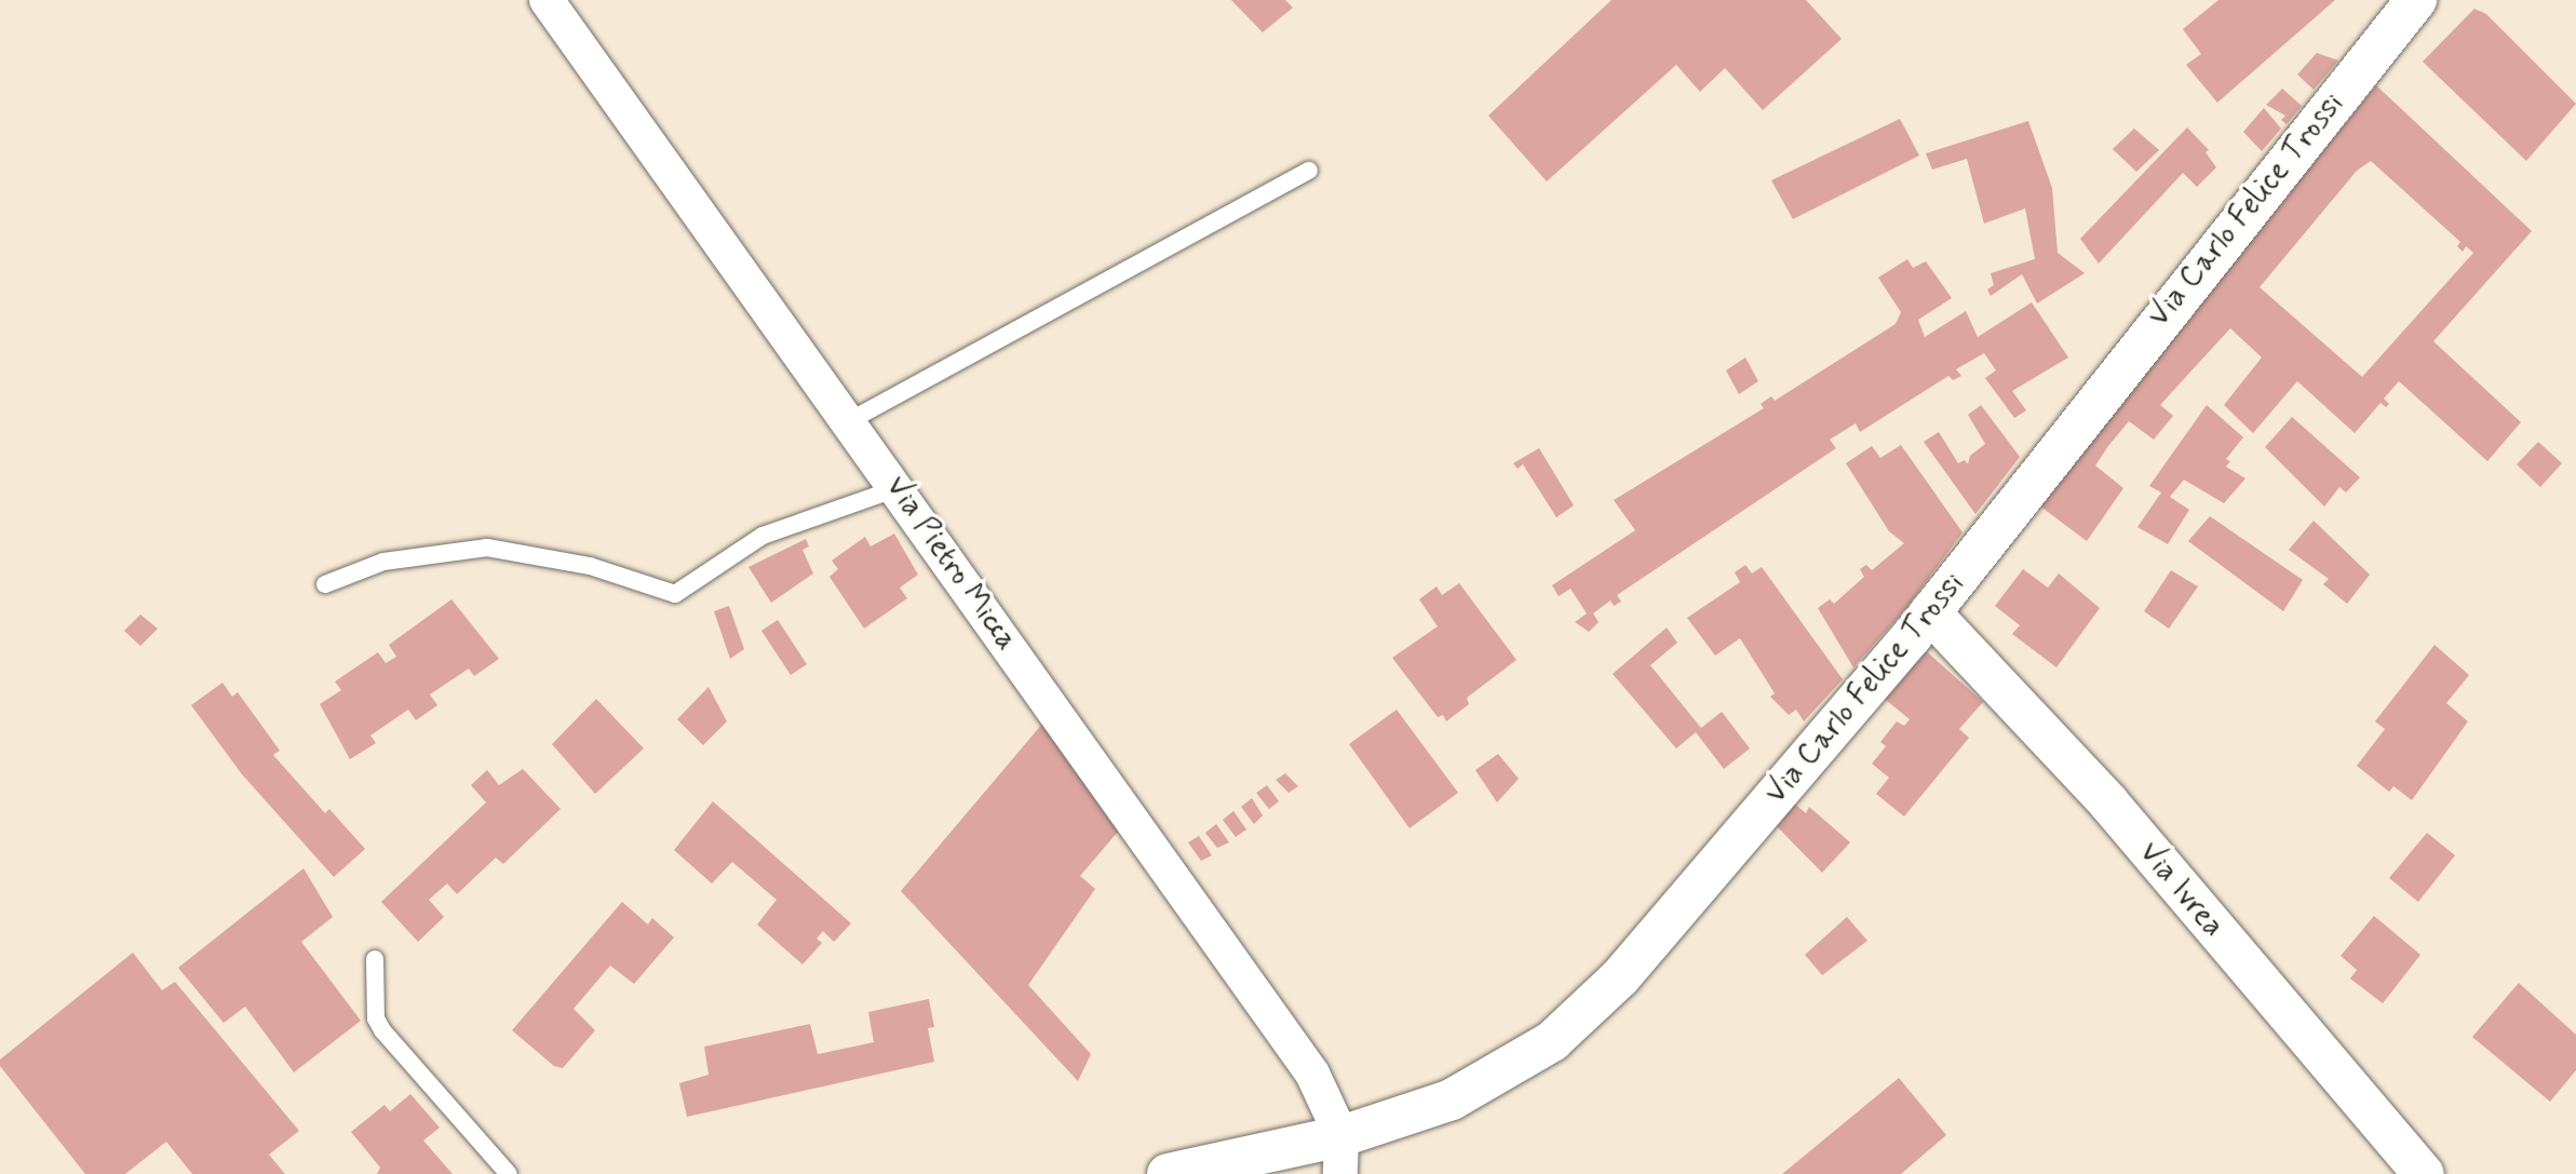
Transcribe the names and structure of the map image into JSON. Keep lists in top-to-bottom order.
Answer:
{
  "streets": {
    "street": ["Via Carlo Felice Trossi", "Via Pietro Micca", "Via Ivrea"]
  },
  "crossings": [
    ["Via Carlo Felice Trossi", "Via Pietro Micca"],
    ["Via Carlo Felice Trossi", "Via Ivrea"]
  ]
}
